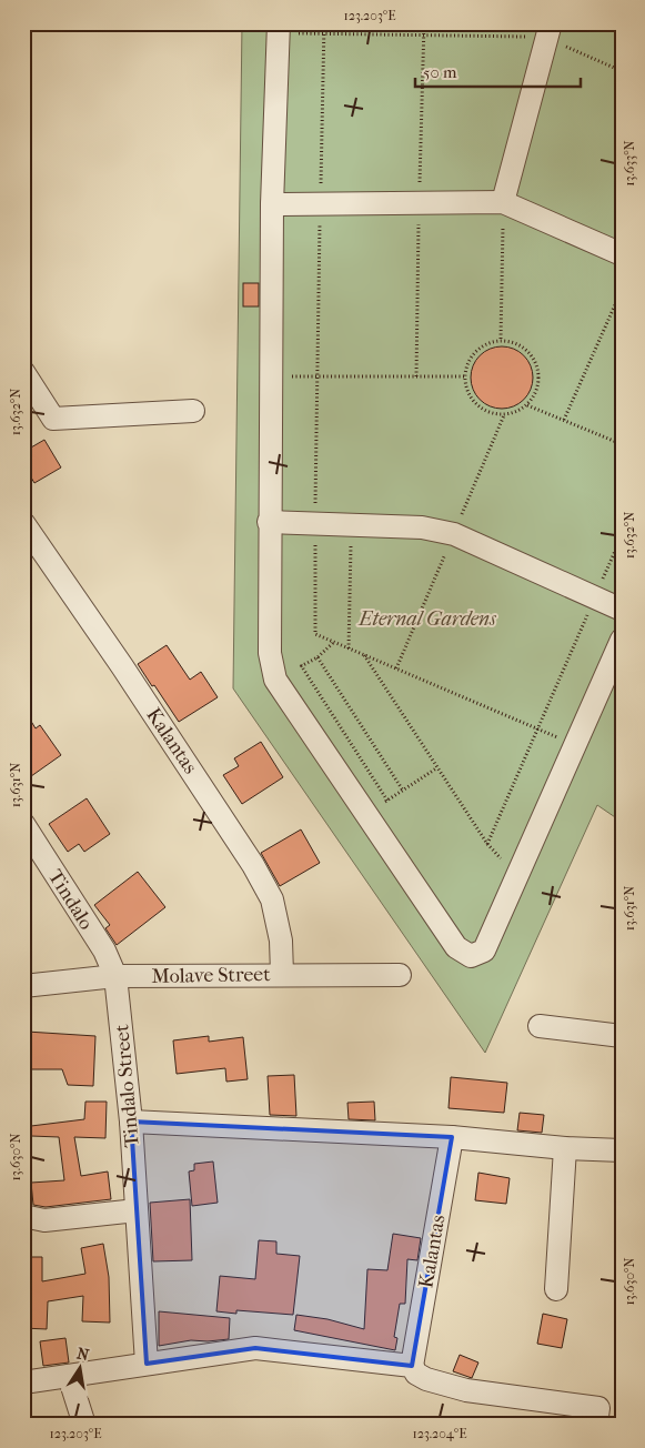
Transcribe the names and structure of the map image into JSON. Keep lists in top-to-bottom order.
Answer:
{
  "streets": {
    "street": [
      "Kalantas",
      "Tindalo",
      "Molave Street",
      "Tindalo Street"
    ]
  },
  "crossings": [
    ["Kalantas", "Molave Street"],
    ["Tindalo", "Molave Street"],
    ["Tindalo", "Tindalo Street"],
    ["Molave Street", "Tindalo Street"]
  ],
  "parks": ["Eternal Gardens"],
  "scale_bar": "50 m",
  "north": "top",
  "coordinates": [
    "123.203°E",
    "13.633°N",
    "13.632°N",
    "13.631°N",
    "13.630°N",
    "123.204°E"
  ]
}
